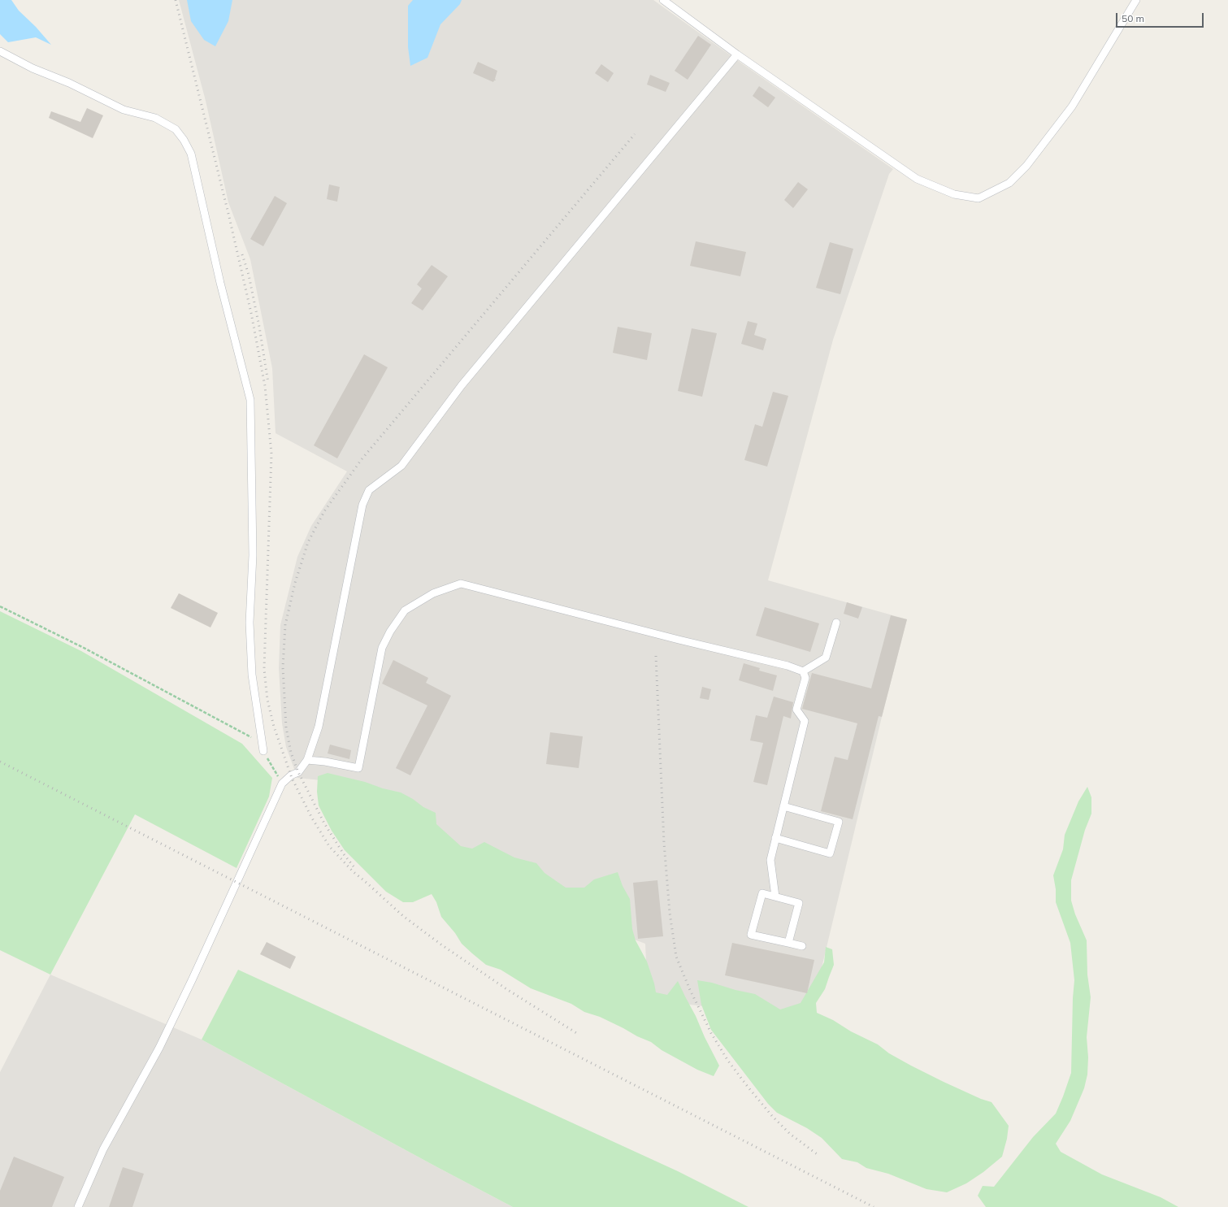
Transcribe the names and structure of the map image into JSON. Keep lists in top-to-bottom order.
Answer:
{
  "scale_bar": "50 m"
}
